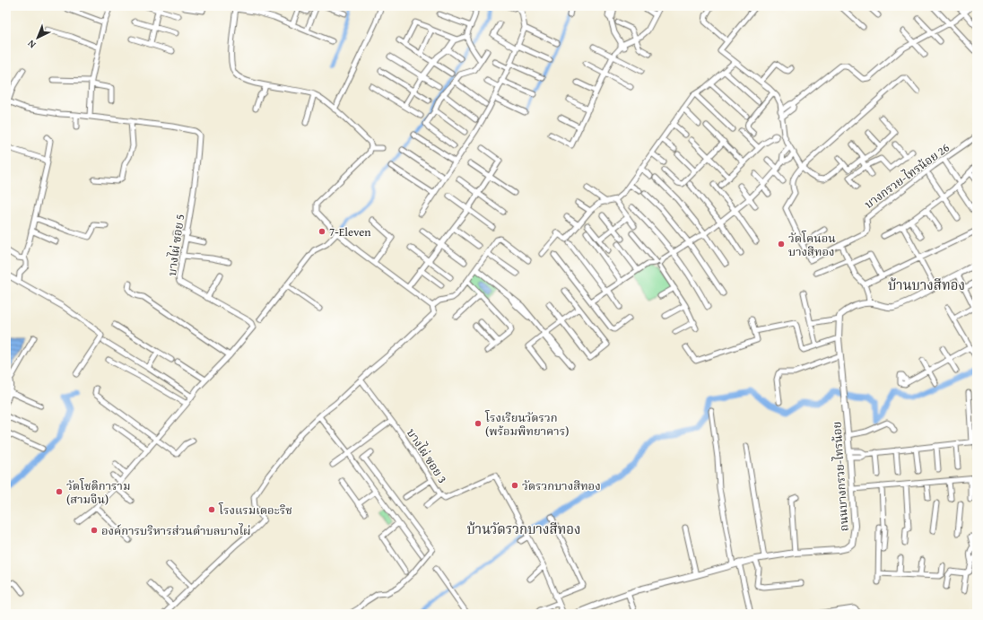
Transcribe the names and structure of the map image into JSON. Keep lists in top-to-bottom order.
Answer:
{
  "streets": {
    "main road": ["ถนนบางกรวย-ไทรน้อย"],
    "street": ["บางกรวย-ไทรน้อย 26", "บางไผ่ ซอย 5", "บางไผ่ ซอย 3"]
  },
  "districts": ["บ้านบางสีทอง", "บ้านวัดรวกบางสีทอง"],
  "places": [
    "7-Eleven",
    "วัดโคนอน บางสีทอง",
    "โรงเรียนวัดรวก (พร้อมพิทยาคาร)",
    "วัดรวกบางสีทอง",
    "วัดโชติการาม (สามจีน)",
    "โรงแรมเดอะริช",
    "องค์การบริหารส่วนตำบลบางไผ่"
  ],
  "north": "bottom left"
}
